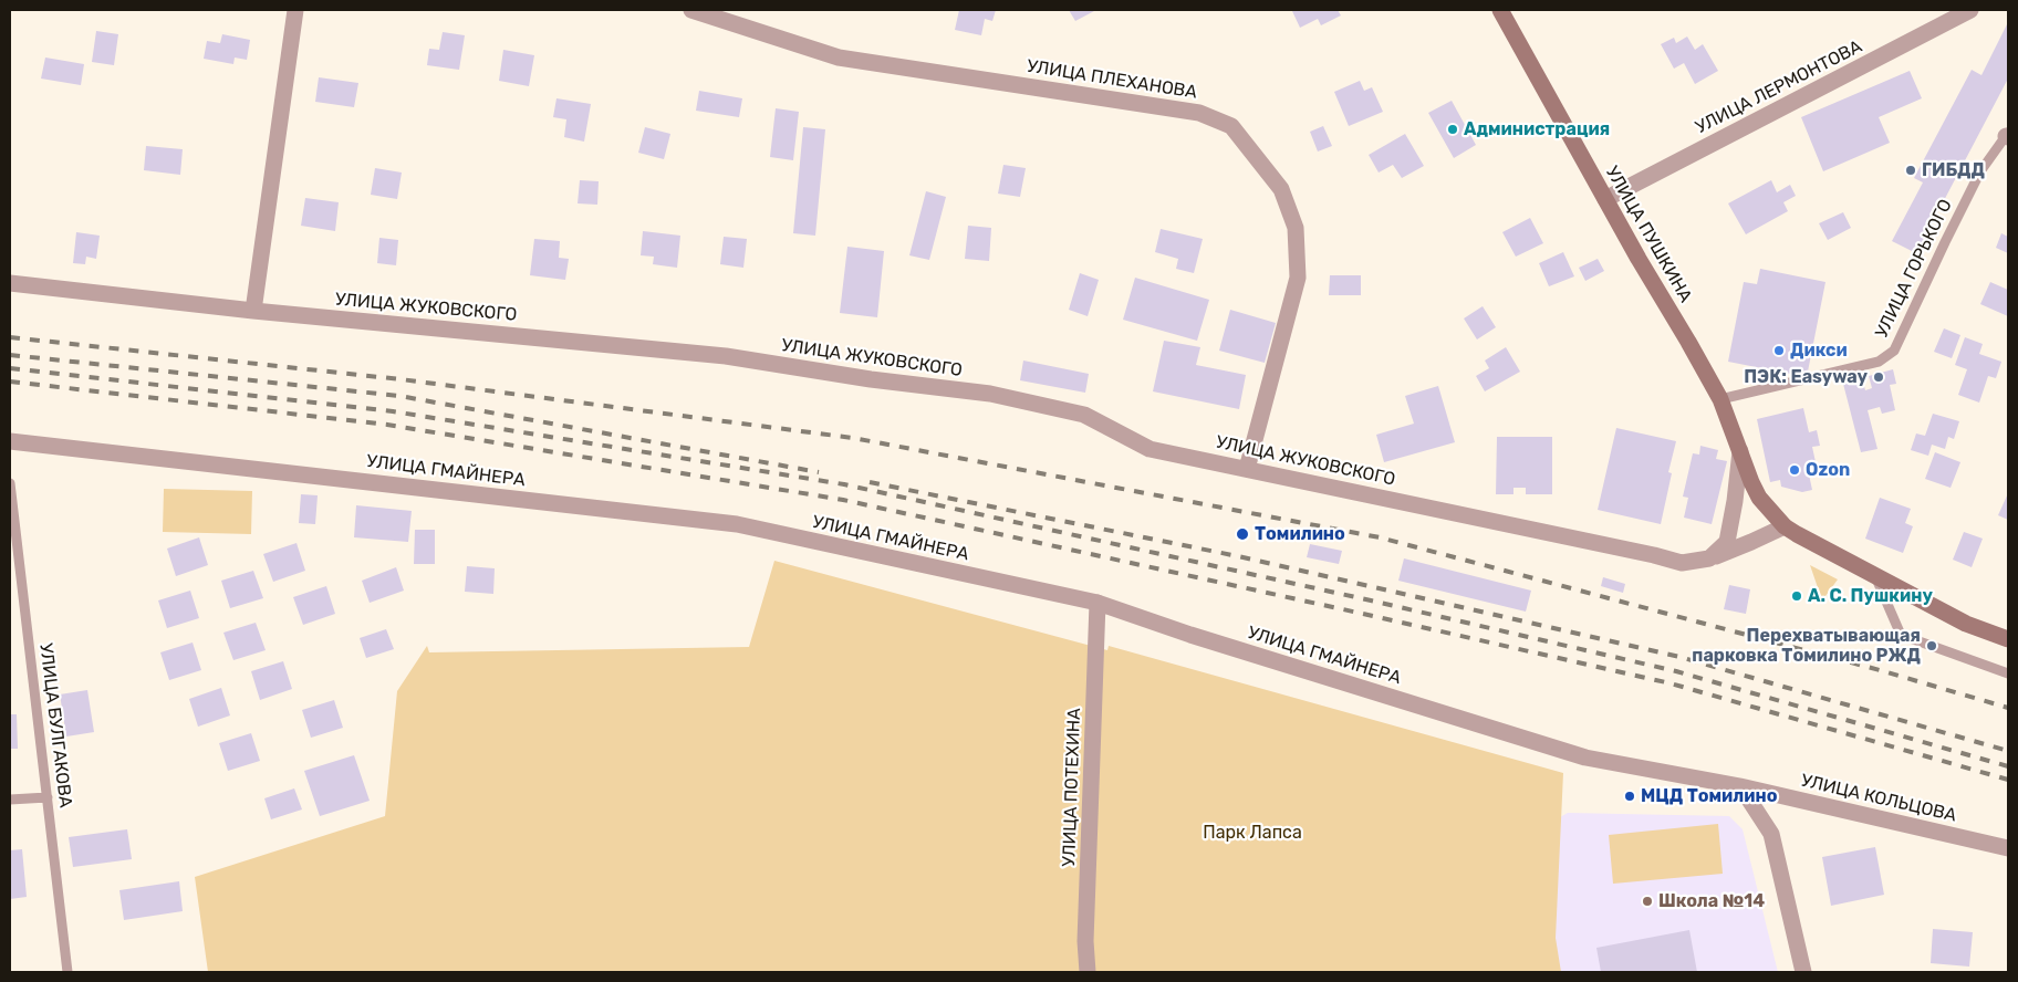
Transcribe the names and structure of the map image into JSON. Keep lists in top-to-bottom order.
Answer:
{
  "streets": {
    "main road": ["УЛИЦА ПУШКИНА"],
    "street": [
      "УЛИЦА ПЛЕХАНОВА",
      "УЛИЦА ЛЕРМОНТОВА",
      "УЛИЦА ЖУКОВСКОГО",
      "УЛИЦА ГМАЙНЕРА",
      "УЛИЦА ПОТЕХИНА",
      "УЛИЦА КОЛЬЦОВА"
    ],
    "lane": ["УЛИЦА ГОРЬКОГО", "УЛИЦА БУЛГАКОВА"]
  },
  "crossings": [
    ["УЛИЦА ПЛЕХАНОВА", "УЛИЦА ЖУКОВСКОГО"],
    ["УЛИЦА ЛЕРМОНТОВА", "УЛИЦА ПУШКИНА"],
    ["УЛИЦА ПУШКИНА", "УЛИЦА ГОРЬКОГО"],
    ["УЛИЦА ПУШКИНА", "УЛИЦА ЖУКОВСКОГО"],
    ["УЛИЦА ГМАЙНЕРА", "УЛИЦА ПОТЕХИНА"],
    ["УЛИЦА ГМАЙНЕРА", "УЛИЦА КОЛЬЦОВА"]
  ],
  "parks": ["Парк Лапса"],
  "places": [
    "Администрация",
    "ГИБДД",
    "Дикси",
    "ПЭК: Easyway",
    "Ozon",
    "Томилино",
    "А. С. Пушкину",
    "Перехватывающая парковка Томилино РЖД",
    "МЦД Томилино",
    "Школа №14"
  ]
}
